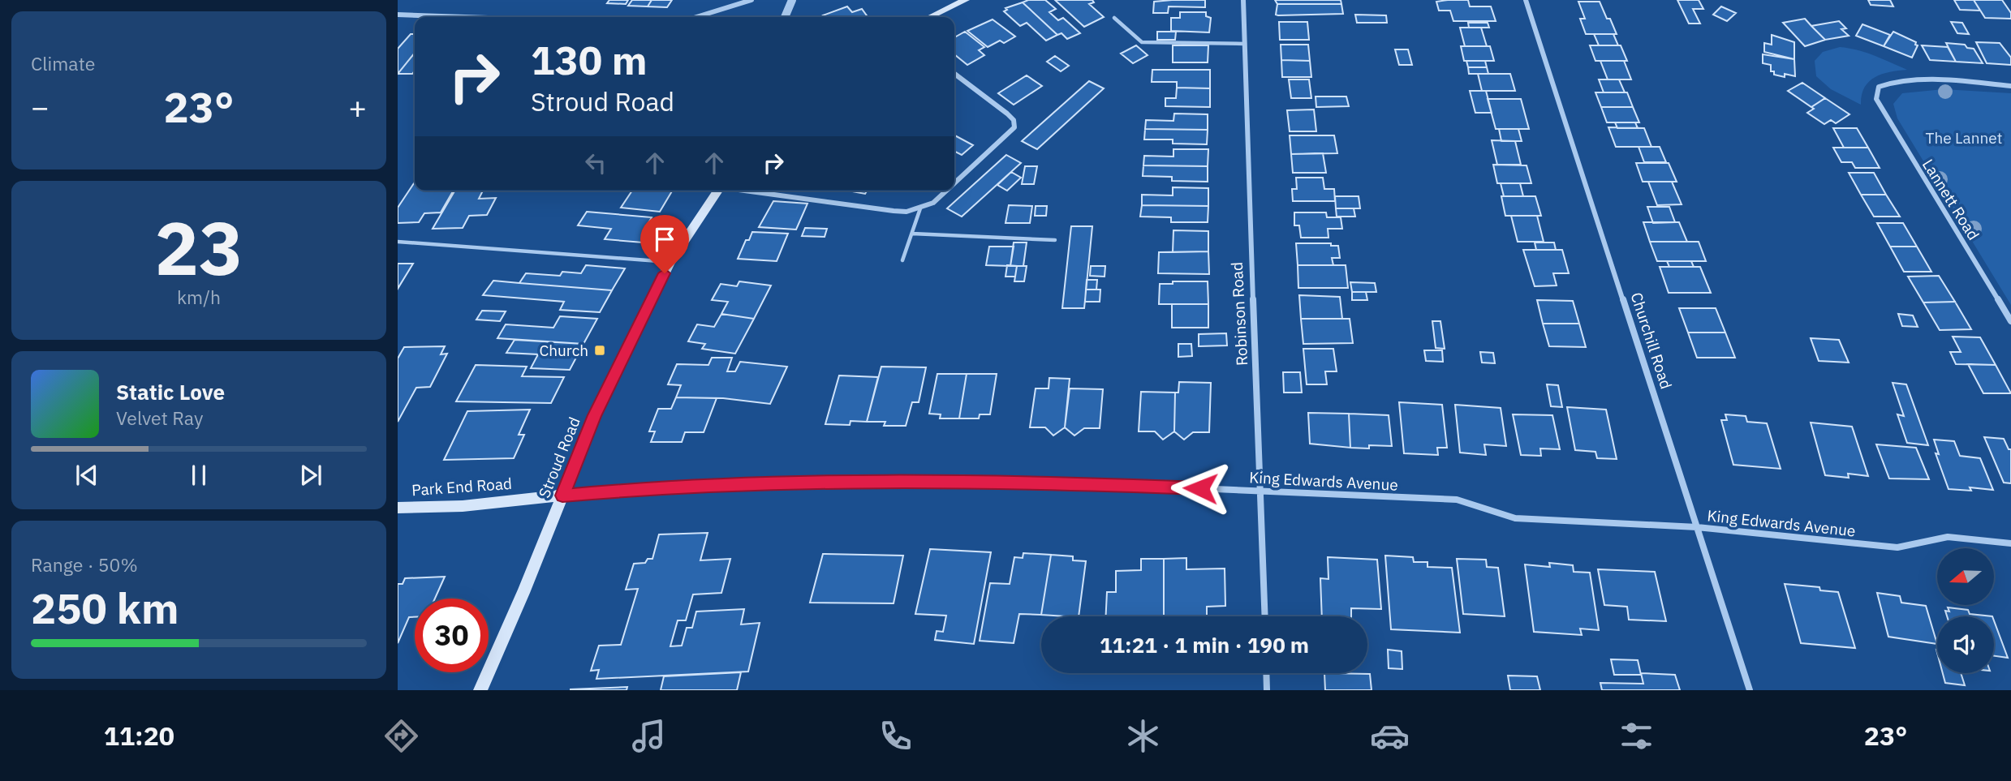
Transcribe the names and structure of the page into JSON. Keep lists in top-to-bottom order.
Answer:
{
  "streets": {
    "main road": ["Stroud Road", "Park End Road"],
    "street": [
      "Lannett Road",
      "Robinson Road",
      "Churchill Road",
      "King Edwards Avenue"
    ]
  },
  "crossings": [
    ["Robinson Road", "King Edwards Avenue"],
    ["Churchill Road", "King Edwards Avenue"],
    ["Stroud Road", "King Edwards Avenue"],
    ["Stroud Road", "Park End Road"],
    ["King Edwards Avenue", "Park End Road"]
  ],
  "parks": ["The Lannet"],
  "places": {
    "transit": ["Church"]
  },
  "north": "left",
  "page": {
    "tile": [
      "Climate",
      ["23", "km/h"],
      ["Range · 50%", "250 km"]
    ],
    "turn": ["130 m", "Stroud Road"],
    "heat": ["−", "23°", "+"],
    "song": ["Static Love", "Velvet Ray"],
    "limit": "30",
    "trip": "11:21 · 1 min · 190 m",
    "tabs": ["11:20", "23°"]
  }
}
